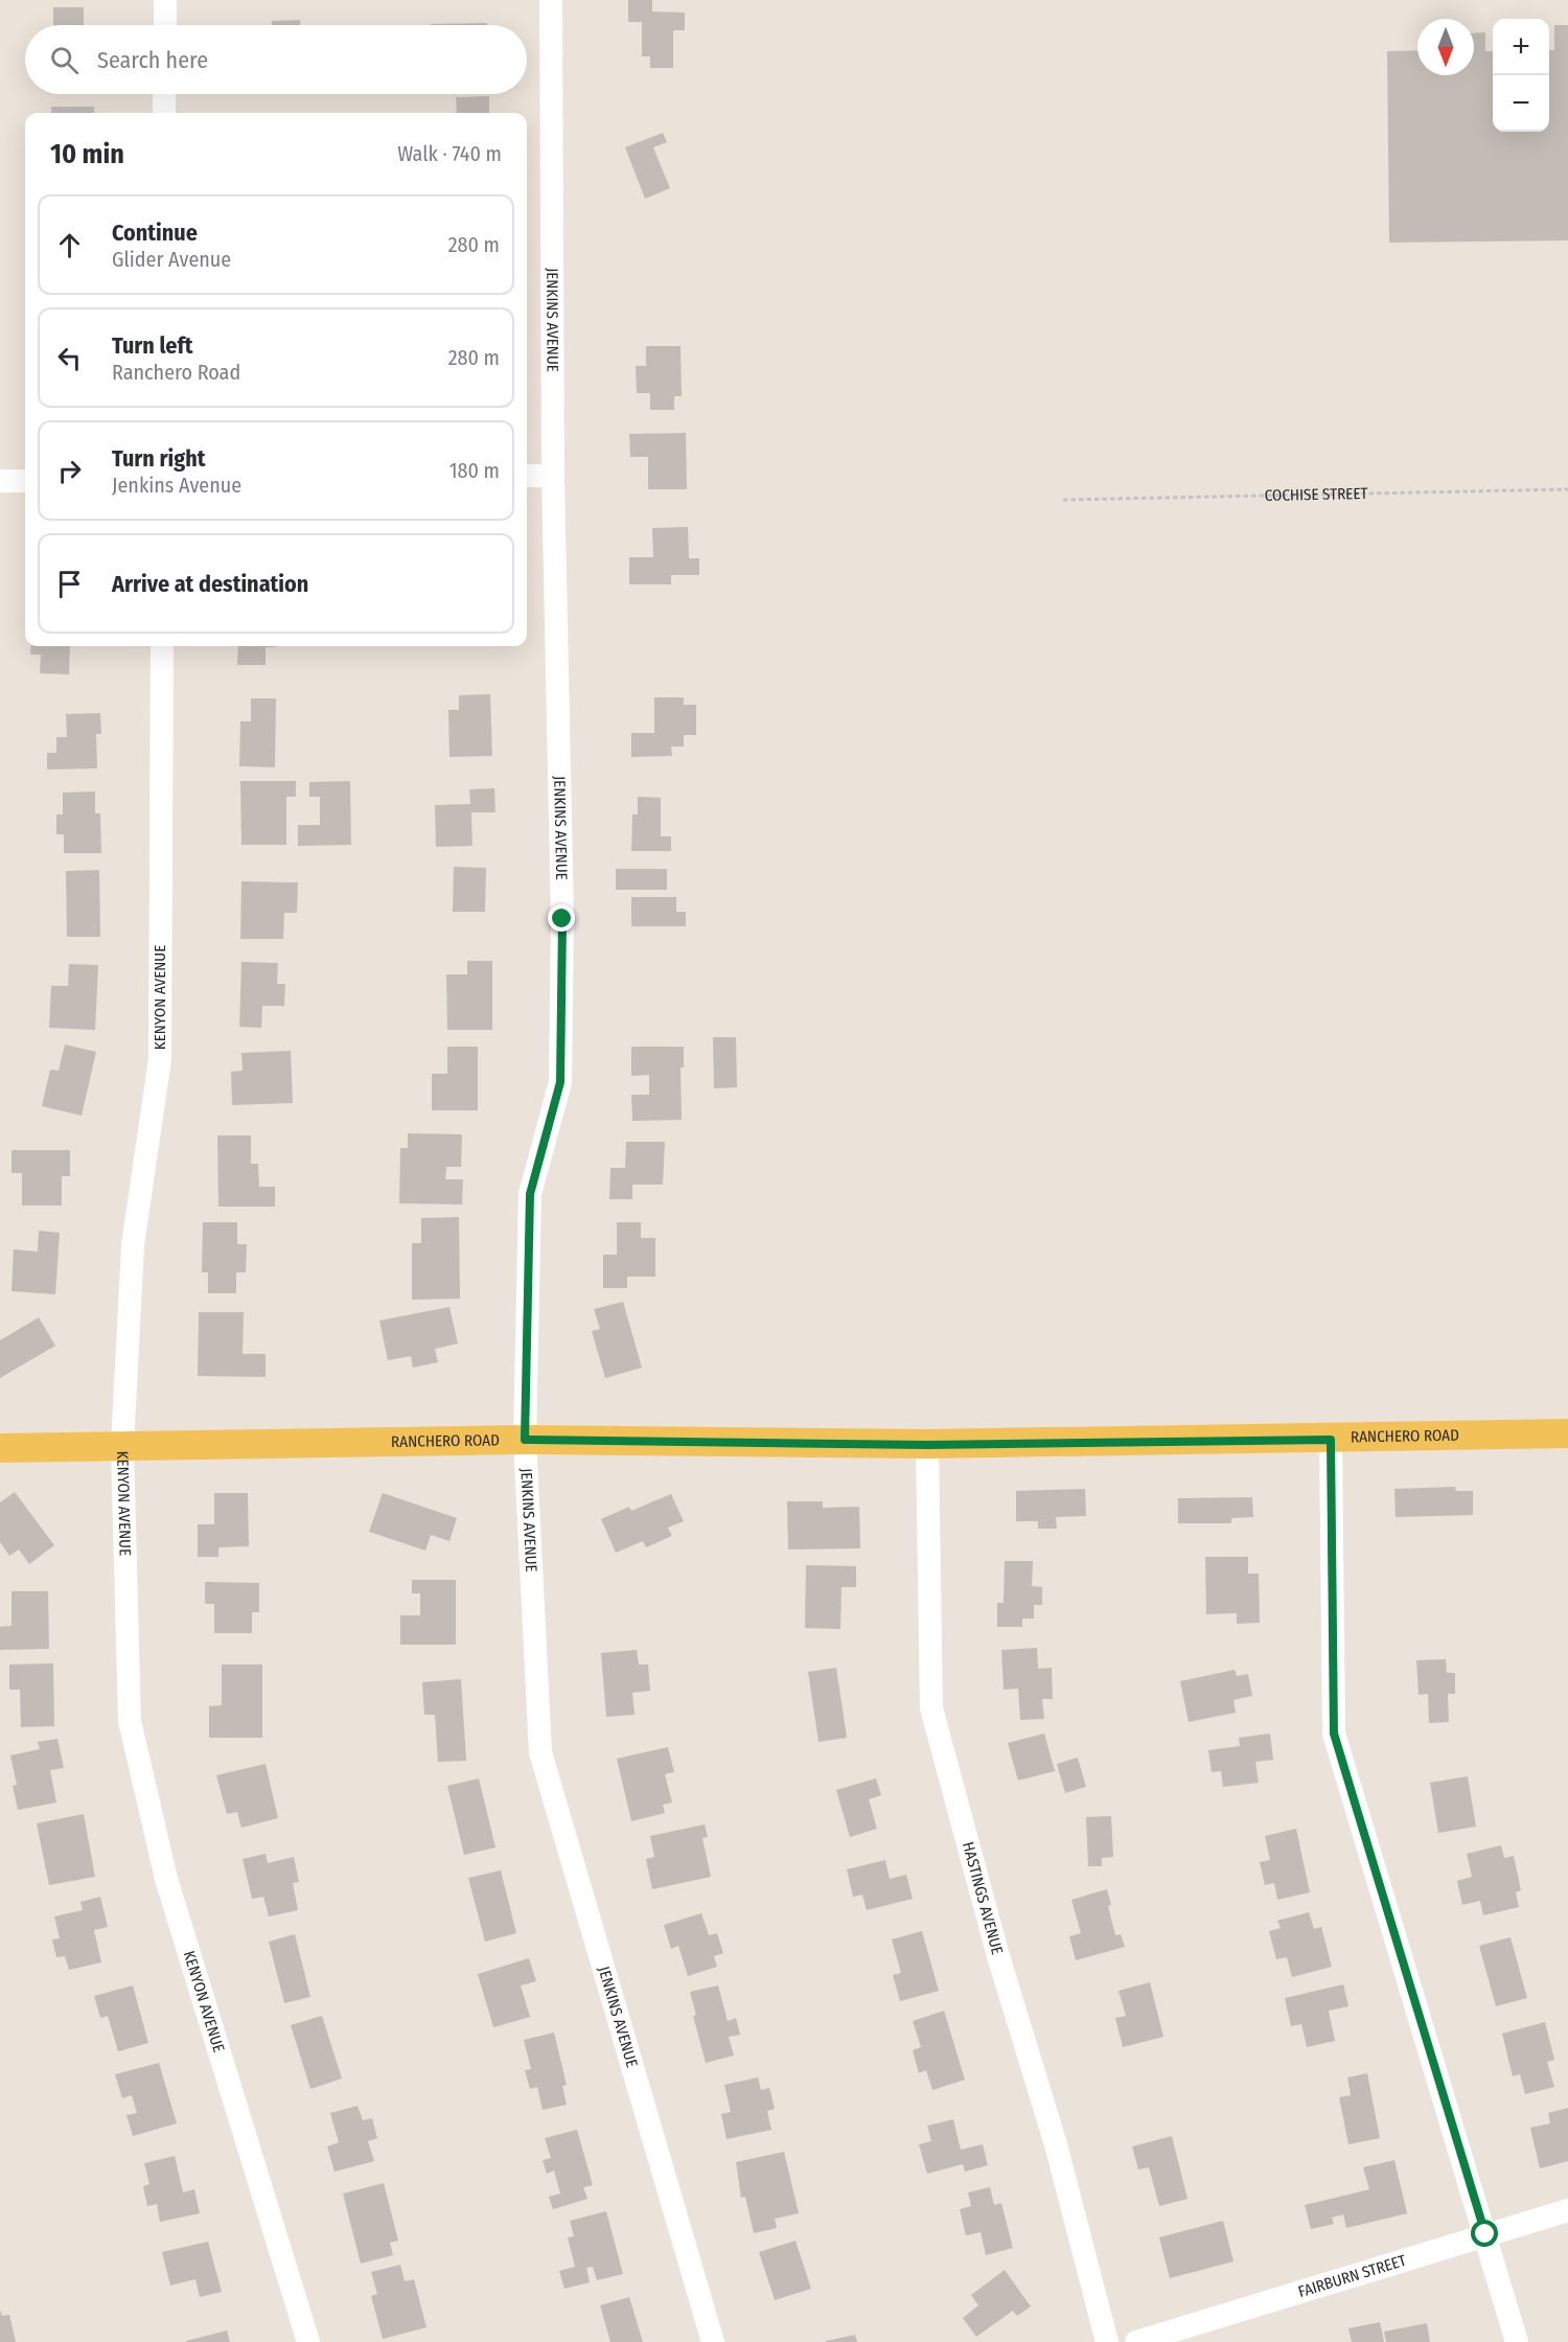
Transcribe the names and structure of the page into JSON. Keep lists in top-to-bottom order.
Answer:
{
  "streets": {
    "main road": ["RANCHERO ROAD"],
    "street": [
      "JENKINS AVENUE",
      "KENYON AVENUE",
      "HASTINGS AVENUE",
      "FAIRBURN STREET"
    ],
    "path": ["COCHISE STREET"]
  },
  "crossings": [
    ["JENKINS AVENUE", "RANCHERO ROAD"],
    ["KENYON AVENUE", "RANCHERO ROAD"],
    ["RANCHERO ROAD", "HASTINGS AVENUE"]
  ],
  "north": "bottom",
  "page": {
    "map_buttons": ["+", "−"],
    "search": "Search here",
    "heading": ["10 min", "Walk · 740 m"],
    "list": [
      ["Continue", "Glider Avenue", "280 m"],
      ["Turn left", "Ranchero Road", "280 m"],
      ["Turn right", "Jenkins Avenue", "180 m"],
      "Arrive at destination"
    ]
  }
}
